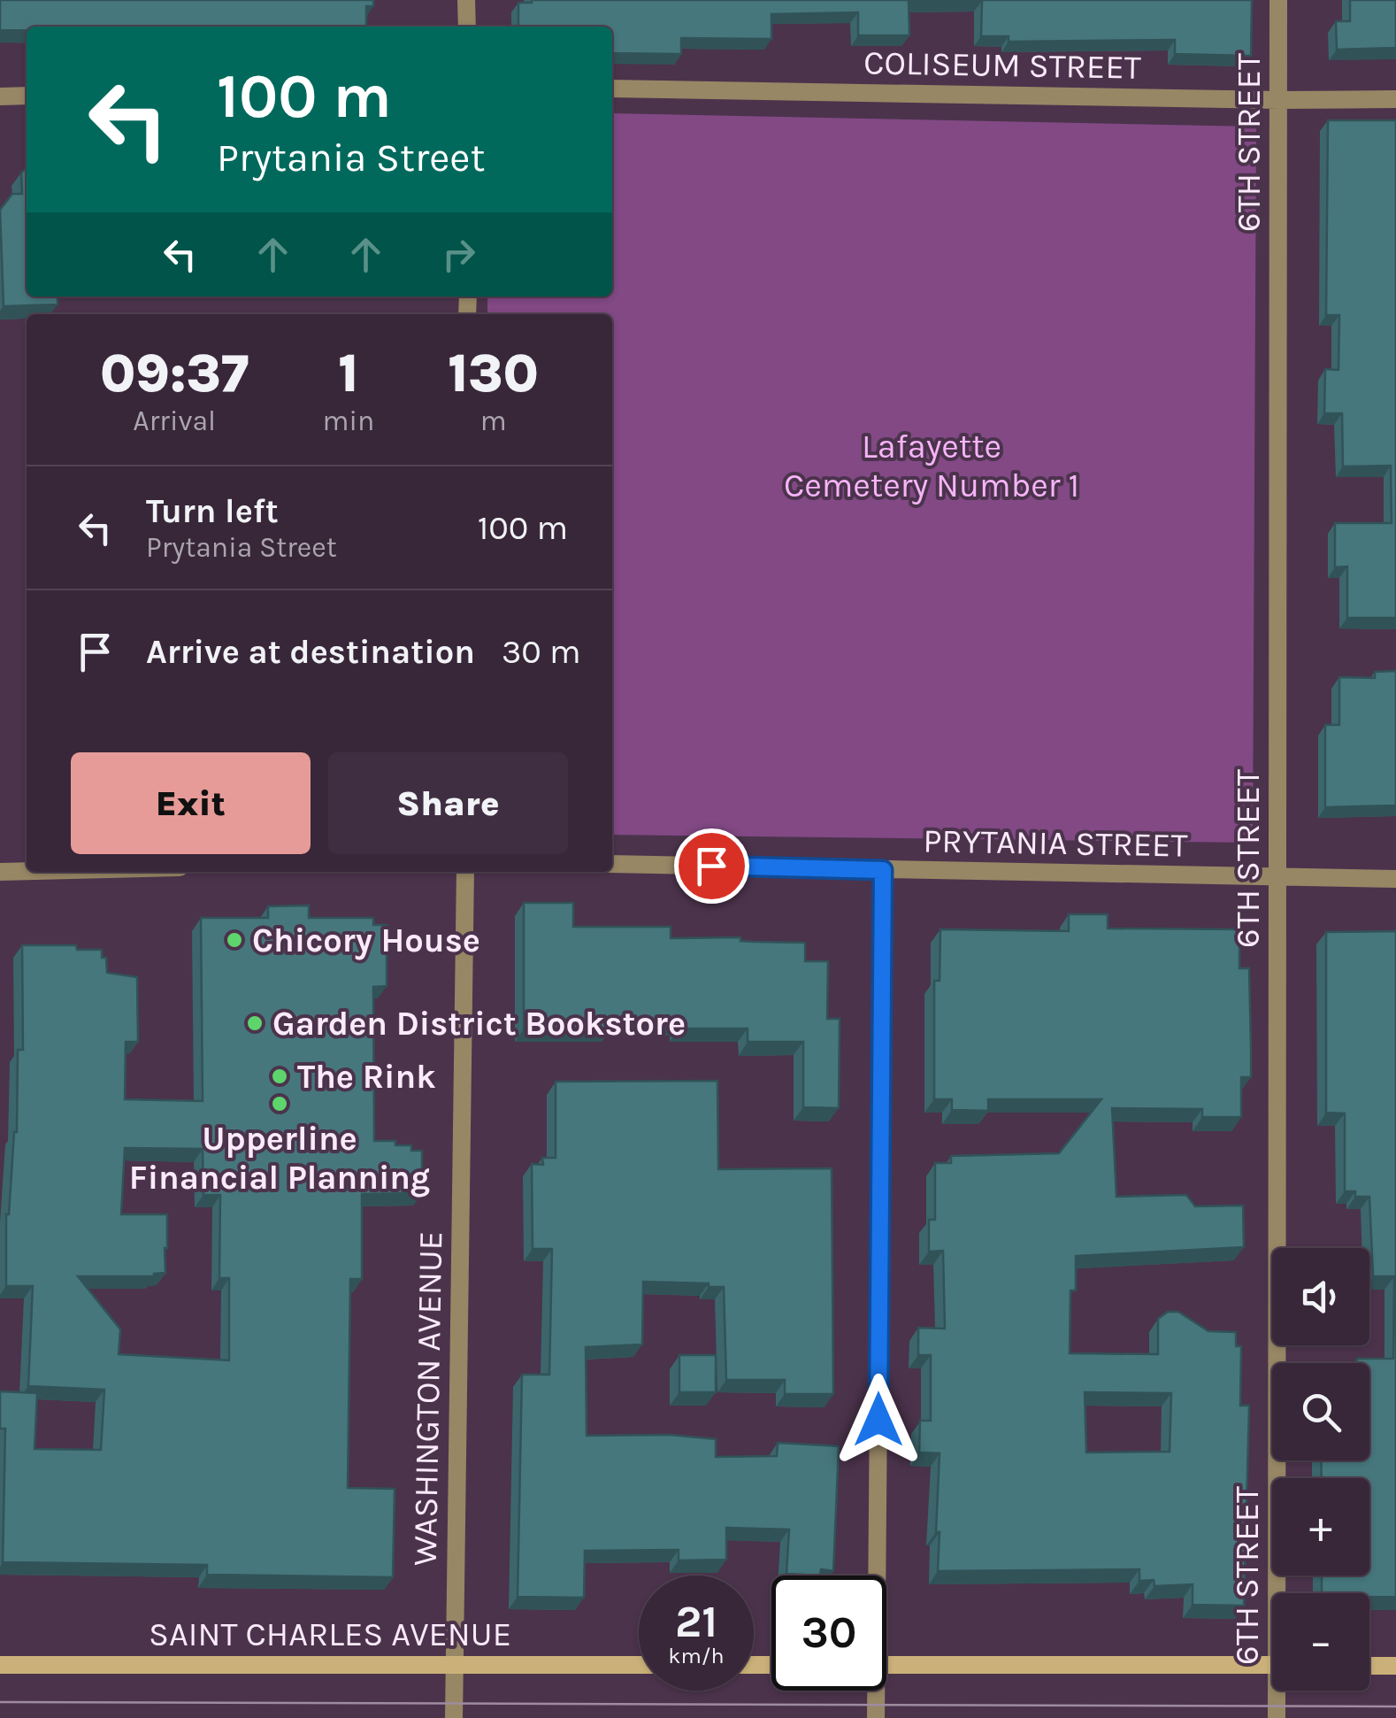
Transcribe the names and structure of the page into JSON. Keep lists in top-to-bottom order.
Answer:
{
  "streets": {
    "main road": ["SAINT CHARLES AVENUE"],
    "street": [
      "COLISEUM STREET",
      "6TH STREET",
      "PRYTANIA STREET",
      "WASHINGTON AVENUE"
    ]
  },
  "crossings": [
    ["COLISEUM STREET", "6TH STREET"],
    ["6TH STREET", "PRYTANIA STREET"],
    ["WASHINGTON AVENUE", "SAINT CHARLES AVENUE"]
  ],
  "parks": ["Lafayette Cemetery Number 1"],
  "places": [
    "Chicory House",
    "Garden District Bookstore",
    "The Rink",
    "Upperline Financial Planning"
  ],
  "page": {
    "turn": ["100 m", "Prytania Street"],
    "eta": [
      "09:37",
      "Arrival",
      "1",
      "min",
      "130",
      "m"
    ],
    "list": [
      {
        "name": "Turn left",
        "note": "Prytania Street",
        "value": "100 m"
      },
      {
        "name": "Arrive at destination",
        "value": "30 m"
      }
    ],
    "buttons": ["Exit", "Share"],
    "map_buttons": ["+", "−"],
    "speed": "21 km/h",
    "limit": "30"
  }
}
